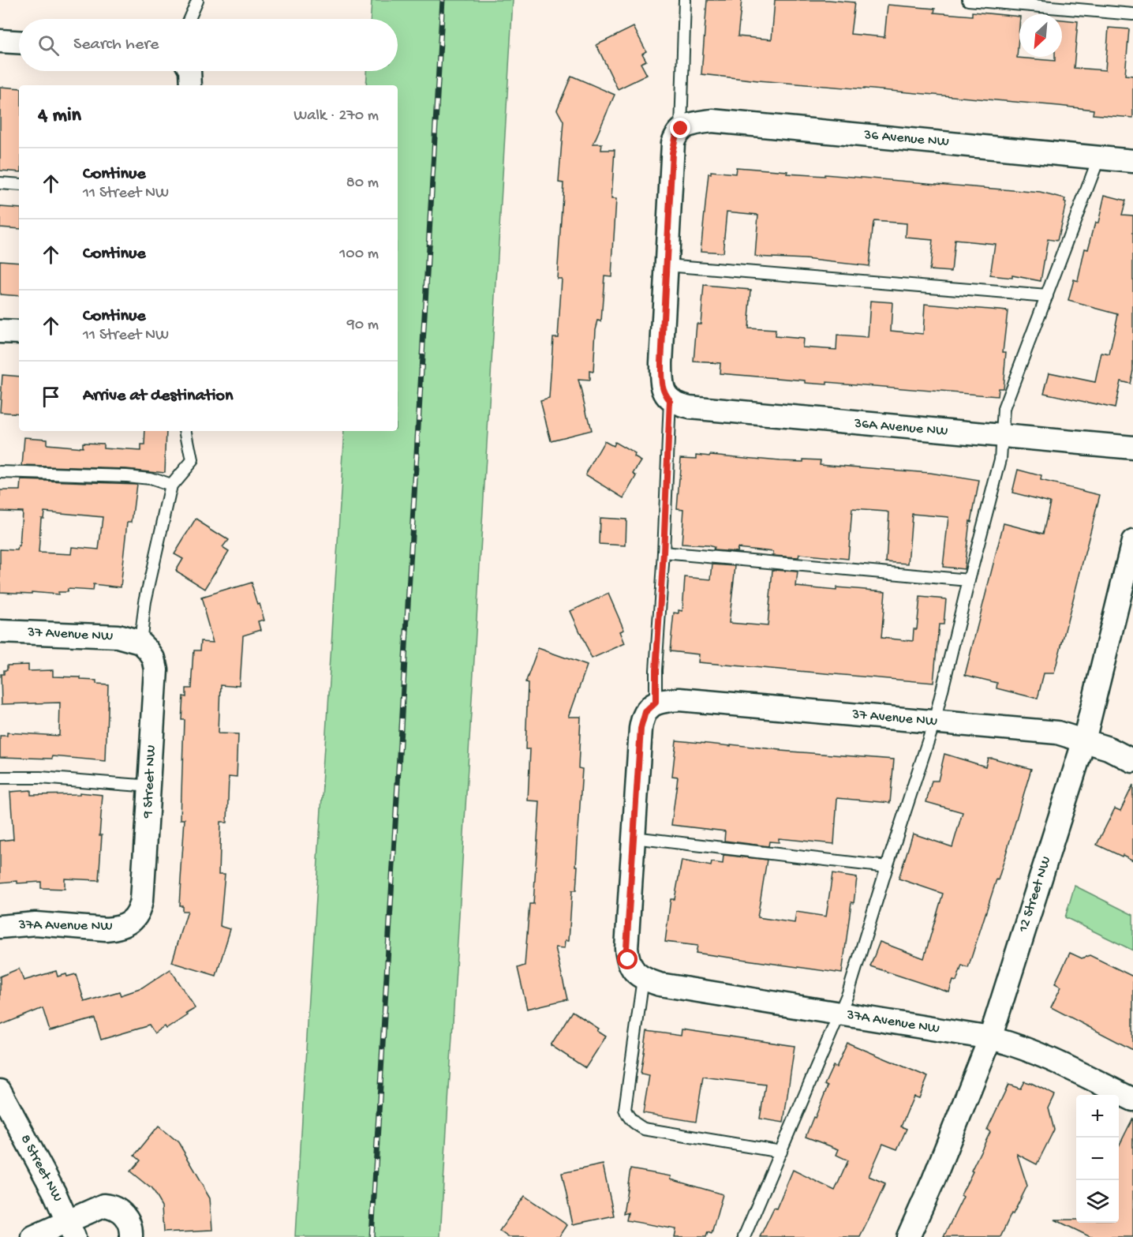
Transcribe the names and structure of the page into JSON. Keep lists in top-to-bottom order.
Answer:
{
  "streets": {
    "street": [
      "36 Avenue NW",
      "36A Avenue NW",
      "37 Avenue NW",
      "9 Street NW",
      "12 Street NW",
      "37A Avenue NW",
      "8 Street NW"
    ]
  },
  "crossings": [
    ["37 Avenue NW", "9 Street NW"],
    ["37 Avenue NW", "12 Street NW"],
    ["9 Street NW", "37A Avenue NW"],
    ["12 Street NW", "37A Avenue NW"]
  ],
  "north": "bottom left",
  "page": {
    "search": "Search here",
    "heading": ["4 min", "Walk · 270 m"],
    "list": [
      ["Continue", "11 Street NW", "80 m"],
      ["Continue", "100 m"],
      ["Continue", "11 Street NW", "90 m"],
      "Arrive at destination"
    ],
    "map_buttons": ["+", "−"]
  }
}
